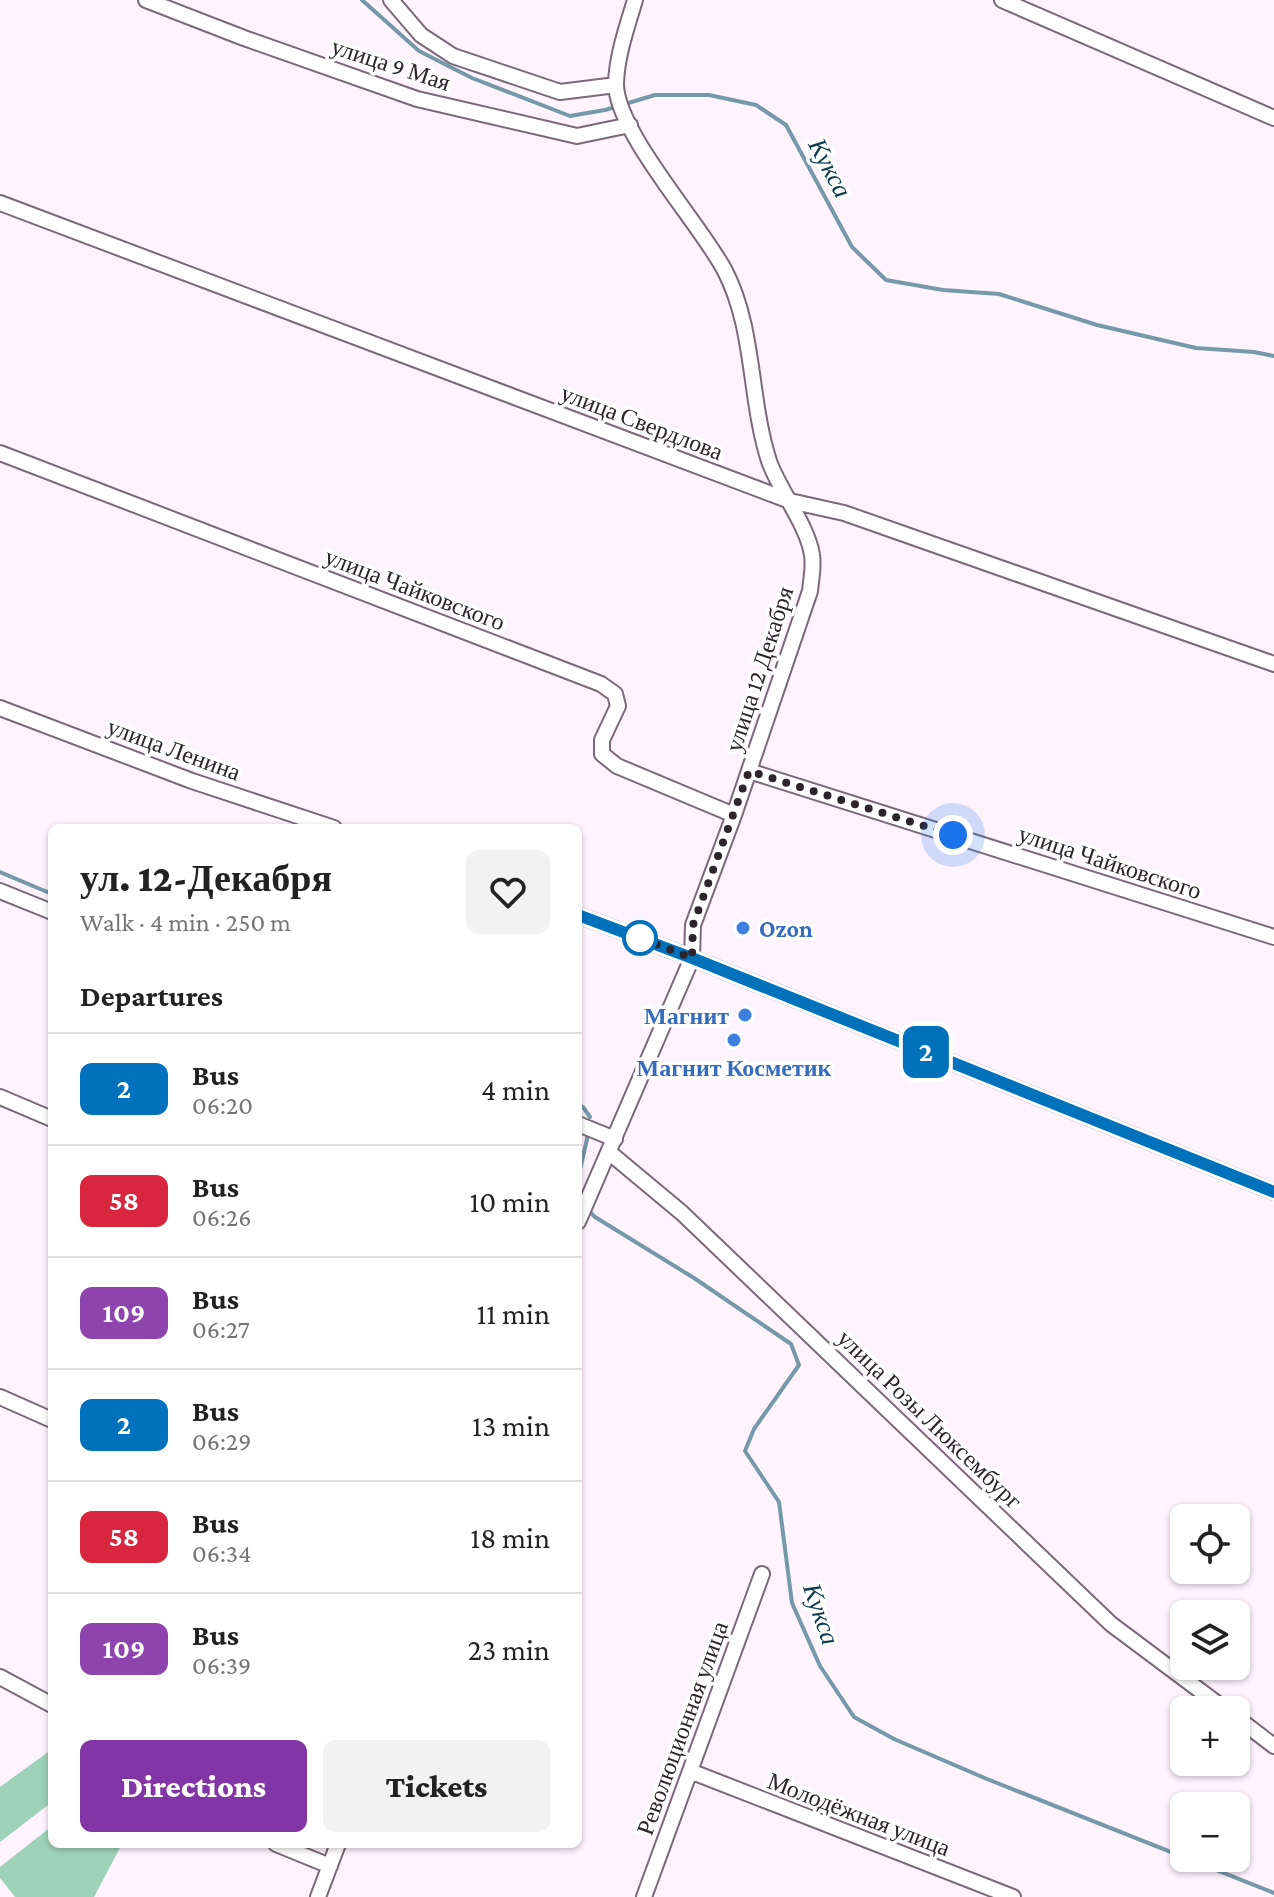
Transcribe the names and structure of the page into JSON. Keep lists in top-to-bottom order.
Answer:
{
  "streets": {
    "street": [
      "улица 9 Мая",
      "улица Свердлова",
      "улица Чайковского",
      "улица 12 Декабря",
      "улица Ленина",
      "улица Розы Люксембург",
      "Революционная улица",
      "Молодёжная улица"
    ]
  },
  "crossings": [
    ["улица 9 Мая", "улица 12 Декабря"],
    ["улица Свердлова", "улица 12 Декабря"],
    ["улица Чайковского", "улица 12 Декабря"],
    ["улица 12 Декабря", "улица Розы Люксембург"],
    ["Революционная улица", "Молодёжная улица"]
  ],
  "water": ["Кукса"],
  "places": ["Ozon", "Магнит", "Магнит Косметик"],
  "lines": ["bus line 2"],
  "page": {
    "on_map": "2",
    "heading": [
      ["ул. 12-Декабря", "Walk · 4 min · 250 m"],
      "Departures"
    ],
    "list": [
      {
        "mark": "2",
        "name": "Bus",
        "note": "06:20",
        "value": "4 min"
      },
      {
        "mark": "58",
        "name": "Bus",
        "note": "06:26",
        "value": "10 min"
      },
      {
        "mark": "109",
        "name": "Bus",
        "note": "06:27",
        "value": "11 min"
      },
      {
        "mark": "2",
        "name": "Bus",
        "note": "06:29",
        "value": "13 min"
      },
      {
        "mark": "58",
        "name": "Bus",
        "note": "06:34",
        "value": "18 min"
      },
      {
        "mark": "109",
        "name": "Bus",
        "note": "06:39",
        "value": "23 min"
      }
    ],
    "map_buttons": ["+", "−"],
    "buttons": ["Directions", "Tickets"]
  }
}
